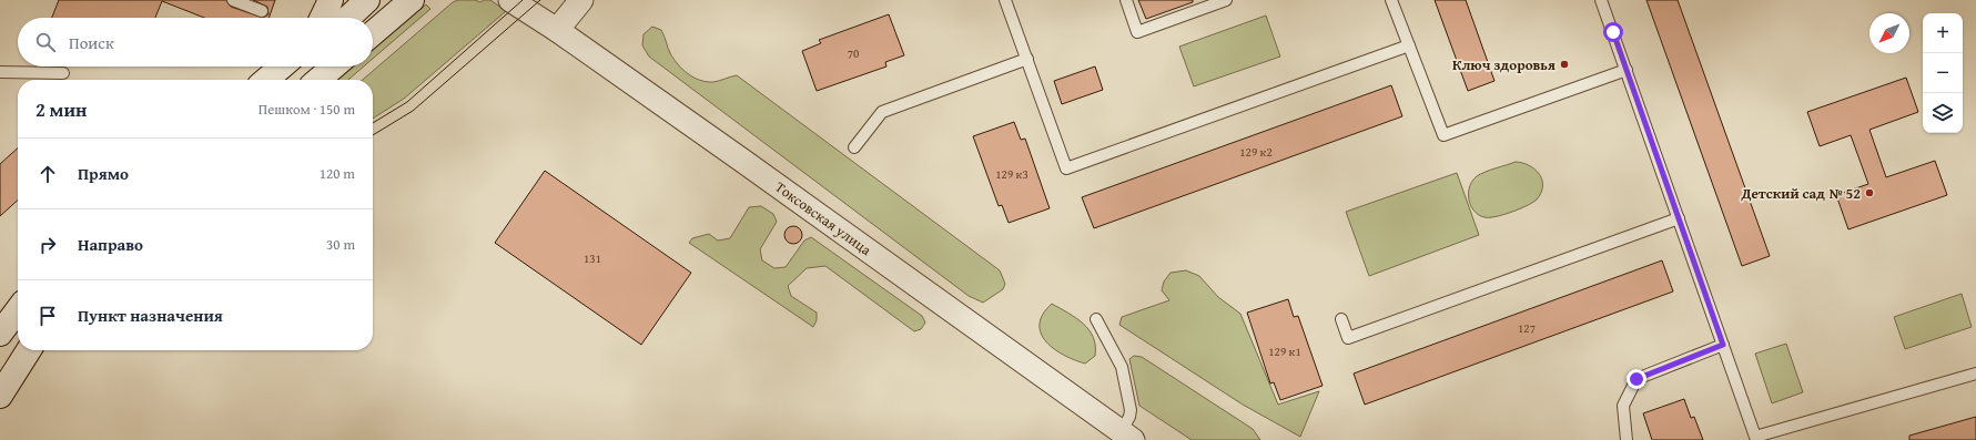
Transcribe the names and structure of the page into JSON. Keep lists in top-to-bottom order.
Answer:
{
  "streets": {
    "street": ["Токсовская улица"]
  },
  "places": ["Ключ здоровья", "Детский сад № 52"],
  "house_numbers": [
    "70",
    "129 к2",
    "129 к3",
    "131",
    "127",
    "129 к1"
  ],
  "north": "bottom left",
  "page": {
    "map_buttons": ["+", "−"],
    "search": "Поиск",
    "heading": ["2 мин", "Пешком · 150 m"],
    "list": [
      ["Прямо", "120 m"],
      ["Направо", "30 m"],
      "Пункт назначения"
    ]
  }
}
